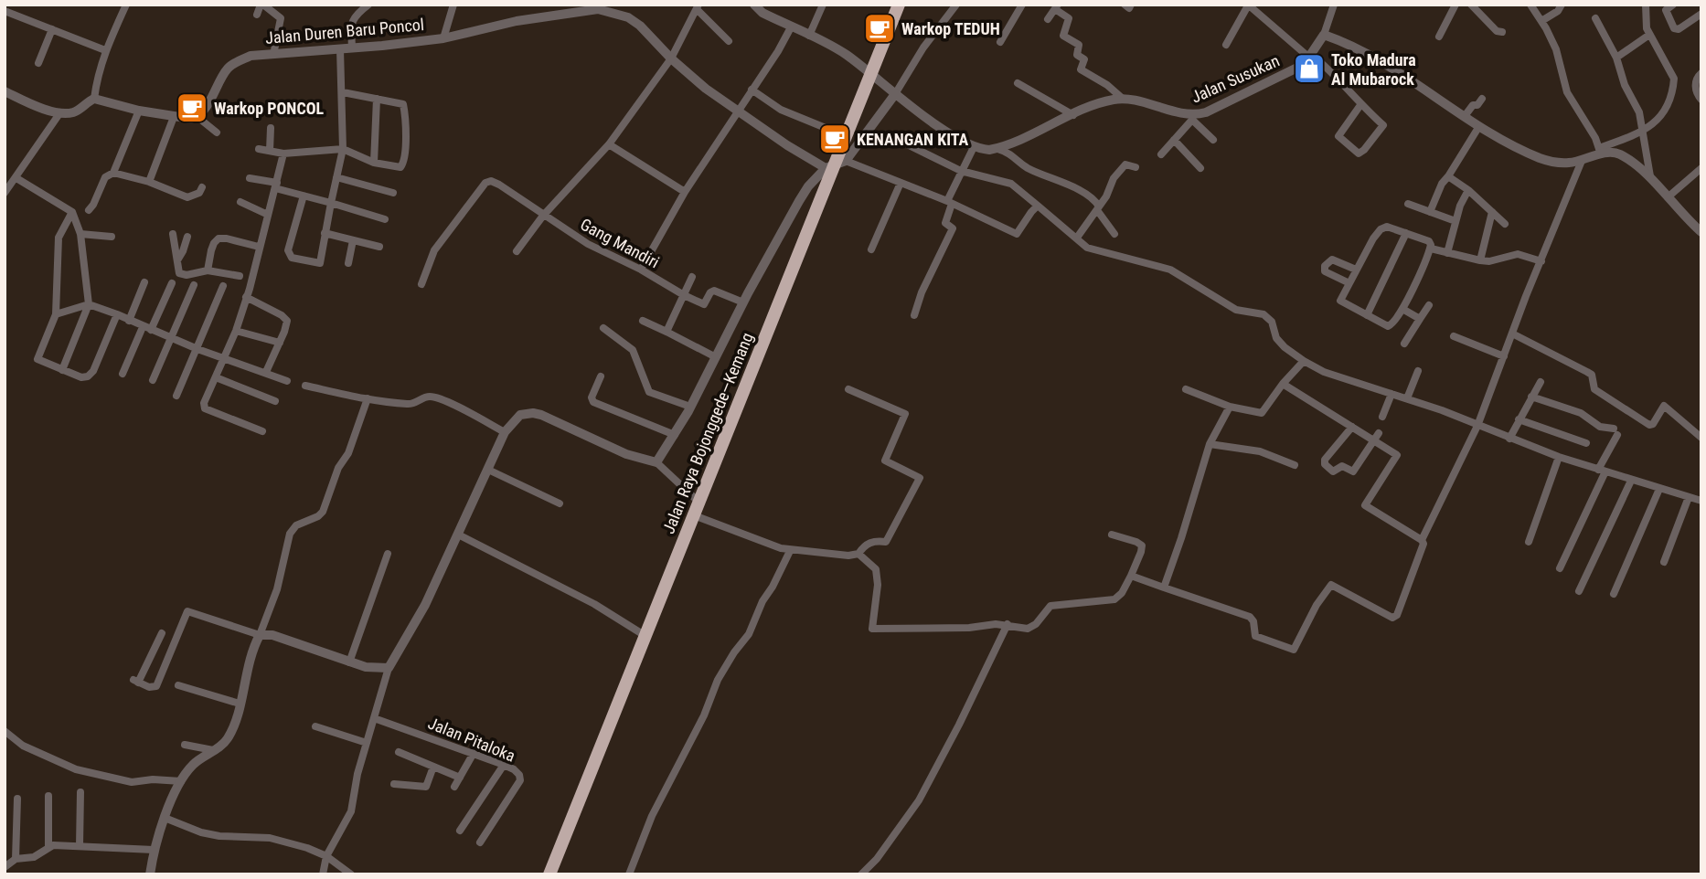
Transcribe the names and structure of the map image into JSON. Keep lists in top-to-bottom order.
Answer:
{
  "streets": {
    "highway": ["Jalan Raya Bojonggede—Kemang"],
    "street": [
      "Jalan Duren Baru Poncol",
      "Jalan Susukan",
      "Gang Mandiri",
      "Jalan Pitaloka"
    ]
  },
  "crossings": [
    ["Jalan Duren Baru Poncol", "Jalan Raya Bojonggede—Kemang"],
    ["Jalan Susukan", "Jalan Raya Bojonggede—Kemang"]
  ],
  "places": {
    "cafe": ["Warkop TEDUH", "Warkop PONCOL", "KENANGAN KITA"],
    "shop": ["Toko Madura Al Mubarock"]
  }
}
